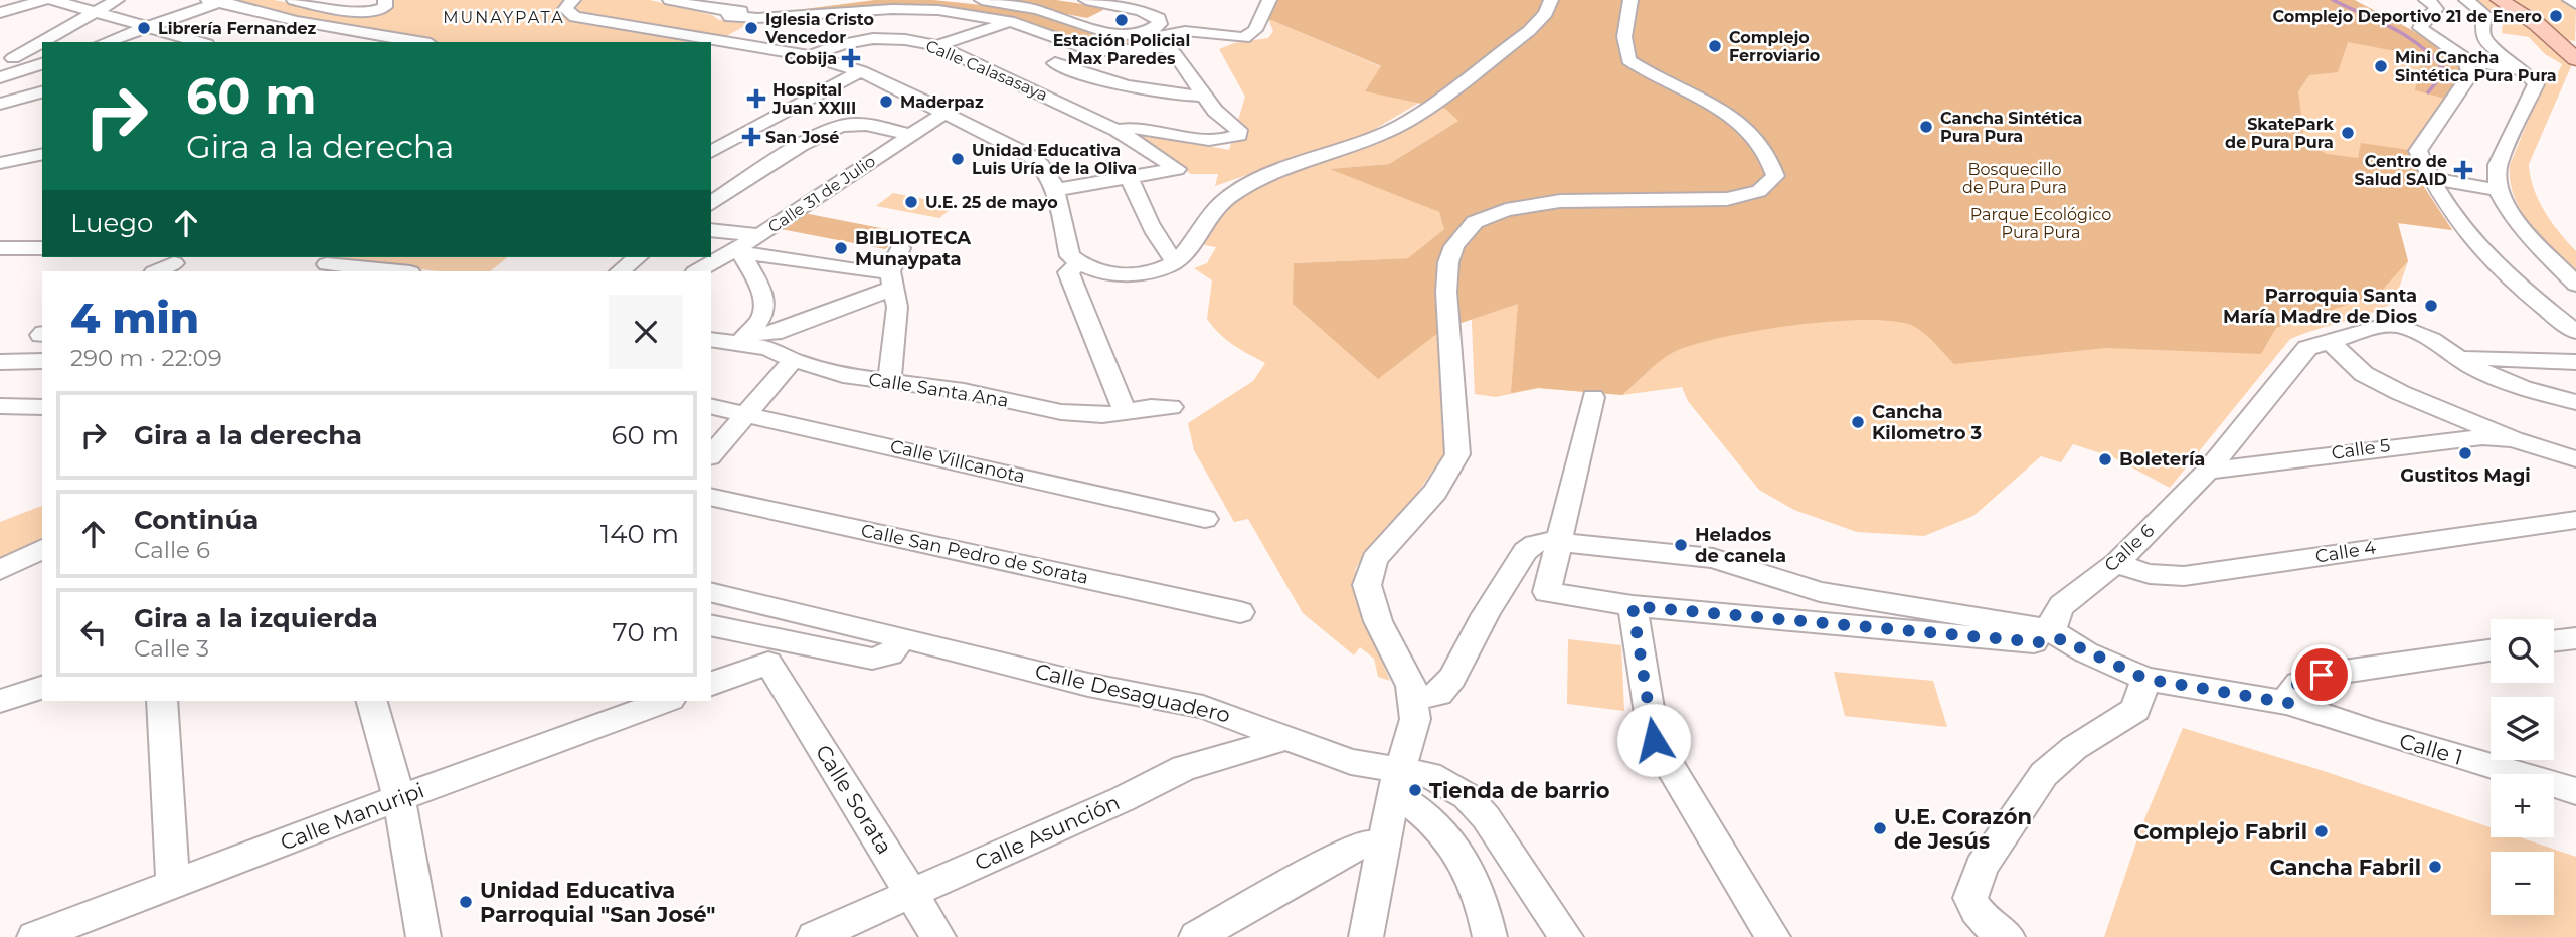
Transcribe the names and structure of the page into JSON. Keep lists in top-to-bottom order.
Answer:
{
  "streets": {
    "street": [
      "Calle Calasasaya",
      "Calle 31 de Julio",
      "Calle Santa Ana",
      "Calle 5",
      "Calle Villcanota",
      "Calle 6",
      "Calle 4",
      "Calle San Pedro de Sorata",
      "Calle Desaguadero",
      "Calle 1",
      "Calle Sorata",
      "Calle Manuripi",
      "Calle Asunción"
    ]
  },
  "crossings": [
    ["Calle 5", "Calle 6"],
    ["Calle 6", "Calle 4"],
    ["Calle Desaguadero", "Calle Asunción"],
    ["Calle Sorata", "Calle Asunción"]
  ],
  "districts": ["MUNAYPATA"],
  "parks": ["Bosquecillo de Pura Pura", "Parque Ecológico Pura Pura"],
  "places": {
    "other": [
      "Complejo Deportivo 21 de Enero",
      "Estación Policial Max Paredes",
      "Librería Fernandez",
      "Iglesia Cristo Vencedor",
      "Complejo Ferroviario",
      "Mini Cancha Sintética Pura Pura",
      "Maderpaz",
      "Cancha Sintética Pura Pura",
      "SkatePark de Pura Pura",
      "Unidad Educativa Luis Uría de la Oliva",
      "U.E. 25 de mayo",
      "BIBLIOTECA Munaypata",
      "Parroquia Santa María Madre de Dios",
      "Cancha Kilometro 3",
      "Gustitos Magi",
      "Boletería",
      "Helados de canela",
      "Tienda de barrio",
      "U.E. Corazón de Jesús",
      "Complejo Fabril",
      "Cancha Fabril",
      "Unidad Educativa Parroquial \"San José\""
    ],
    "health": [
      "Cobija",
      "Hospital Juan XXIII",
      "San José",
      "Centro de Salud SAID"
    ]
  },
  "page": {
    "turn": ["60 m", "Gira a la derecha"],
    "then": "Luego",
    "heading": ["4 min", "290 m · 22:09"],
    "list": [
      {
        "name": "Gira a la derecha",
        "value": "60 m"
      },
      {
        "name": "Continúa",
        "note": "Calle 6",
        "value": "140 m"
      },
      {
        "name": "Gira a la izquierda",
        "note": "Calle 3",
        "value": "70 m"
      }
    ],
    "map_buttons": ["+", "−"]
  }
}
